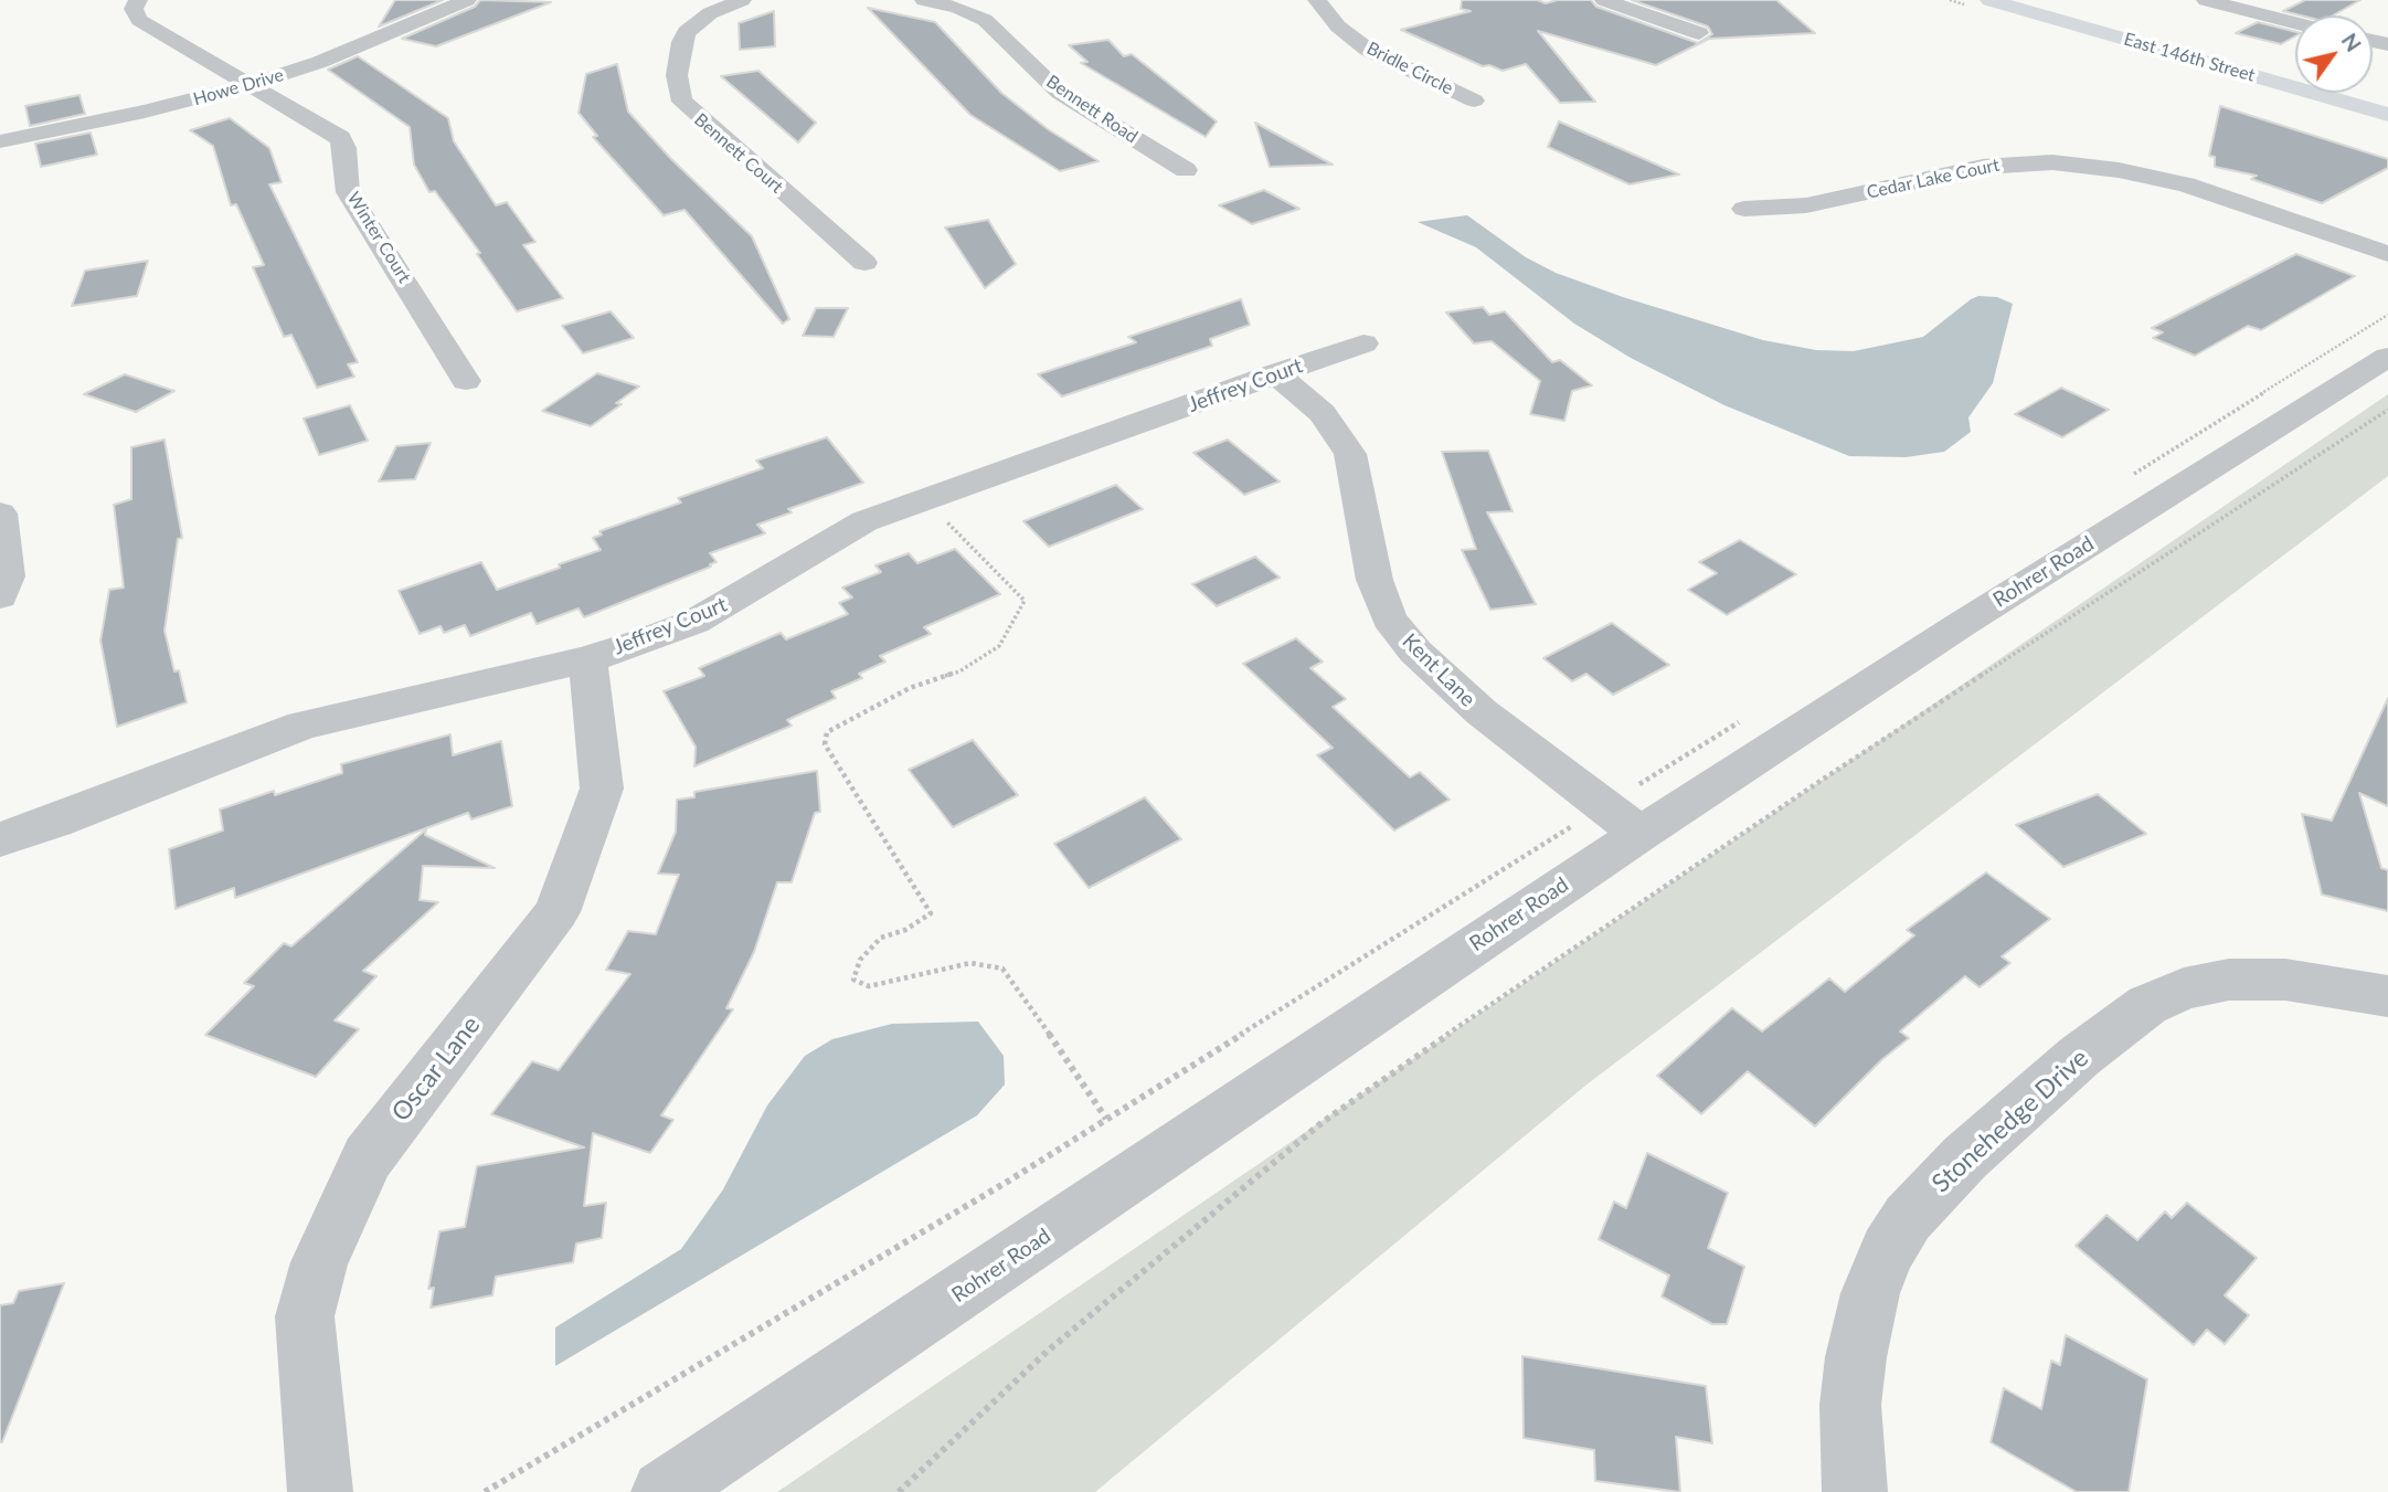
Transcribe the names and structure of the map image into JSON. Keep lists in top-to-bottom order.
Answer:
{
  "streets": {
    "main road": ["East 146th Street"],
    "street": [
      "Bridle Circle",
      "Howe Drive",
      "Bennett Road",
      "Bennett Court",
      "Cedar Lake Court",
      "Winter Court",
      "Jeffrey Court",
      "Rohrer Road",
      "Kent Lane",
      "Oscar Lane",
      "Stonehedge Drive"
    ]
  },
  "crossings": [
    ["Howe Drive", "Winter Court"],
    ["Jeffrey Court", "Kent Lane"],
    ["Jeffrey Court", "Oscar Lane"],
    ["Rohrer Road", "Kent Lane"]
  ],
  "north": "top right"
}
